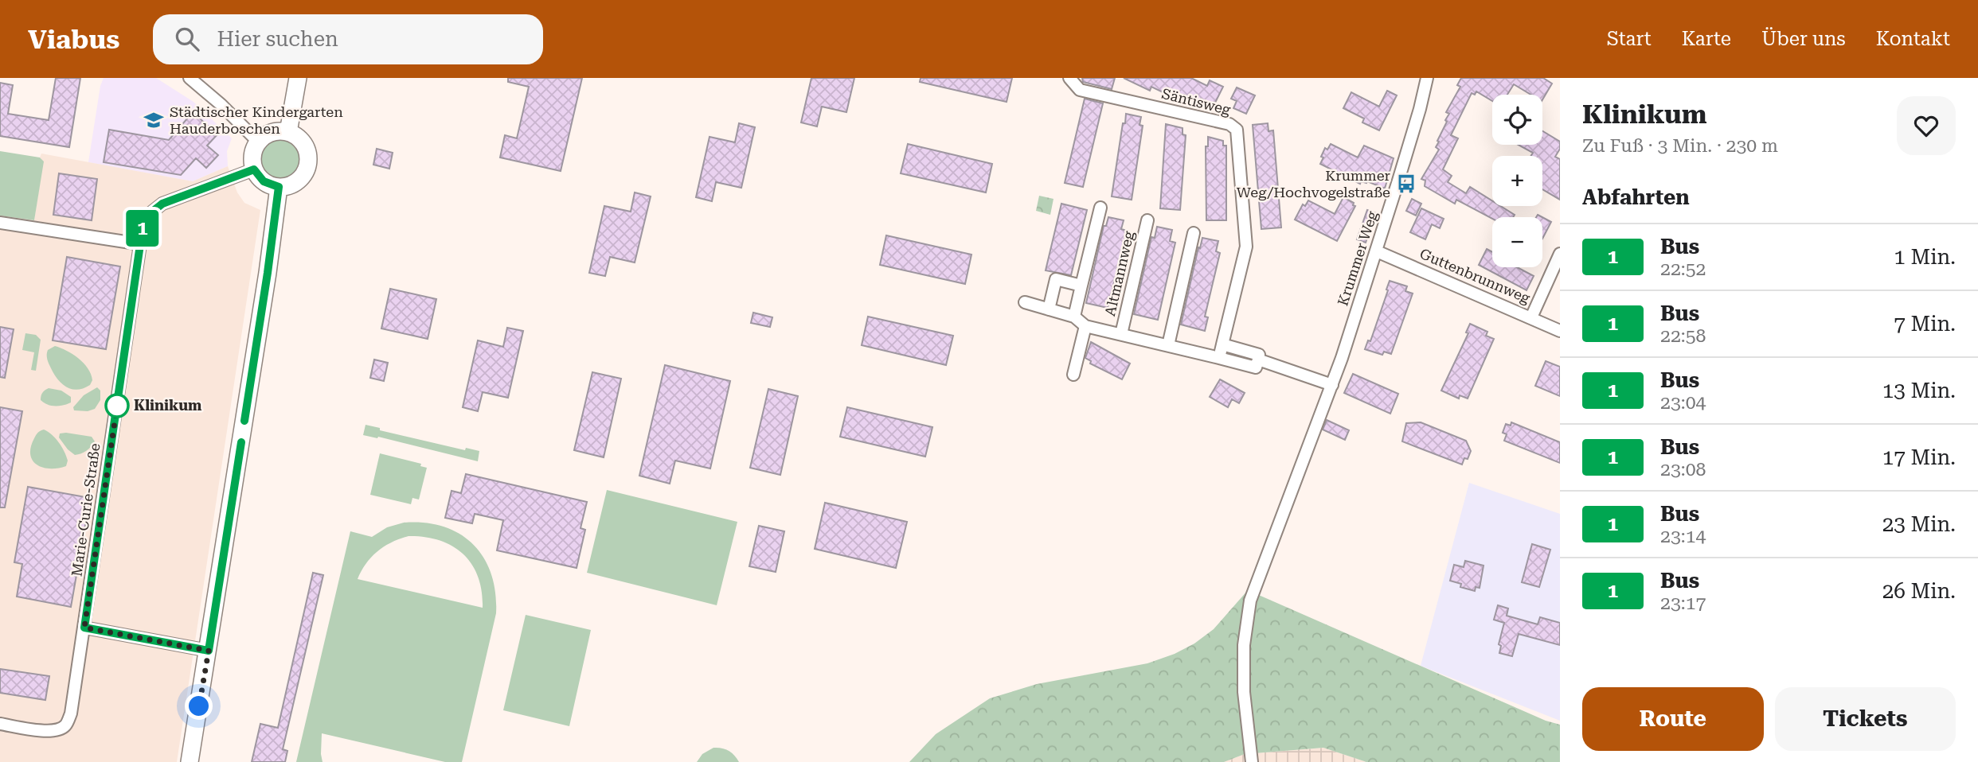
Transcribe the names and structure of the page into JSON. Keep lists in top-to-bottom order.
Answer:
{
  "streets": {
    "street": [
      "Säntisweg",
      "Krummer Weg",
      "Altmannweg",
      "Guttenbrunnweg",
      "Marie-Curie-Straße"
    ]
  },
  "crossings": [
    ["Säntisweg", "Altmannweg"],
    ["Krummer Weg", "Altmannweg"],
    ["Krummer Weg", "Guttenbrunnweg"]
  ],
  "places": {
    "school or university": ["Städtischer Kindergarten Hauderboschen"],
    "bus stop": ["Krummer Weg/Hochvogelstraße"],
    "other": ["Klinikum"]
  },
  "lines": ["bus line 1"],
  "page": {
    "header": "Viabus",
    "search": "Hier suchen",
    "nav": [
      "Start",
      "Karte",
      "Über uns",
      "Kontakt"
    ],
    "on_map": "1",
    "heading": [
      ["Klinikum", "Zu Fuß · 3 Min. · 230 m"],
      "Abfahrten"
    ],
    "map_buttons": ["+", "−"],
    "list": [
      {
        "mark": "1",
        "name": "Bus",
        "note": "22:52",
        "value": "1 Min."
      },
      {
        "mark": "1",
        "name": "Bus",
        "note": "22:58",
        "value": "7 Min."
      },
      {
        "mark": "1",
        "name": "Bus",
        "note": "23:04",
        "value": "13 Min."
      },
      {
        "mark": "1",
        "name": "Bus",
        "note": "23:08",
        "value": "17 Min."
      },
      {
        "mark": "1",
        "name": "Bus",
        "note": "23:14",
        "value": "23 Min."
      },
      {
        "mark": "1",
        "name": "Bus",
        "note": "23:17",
        "value": "26 Min."
      }
    ],
    "buttons": ["Route", "Tickets"]
  }
}
